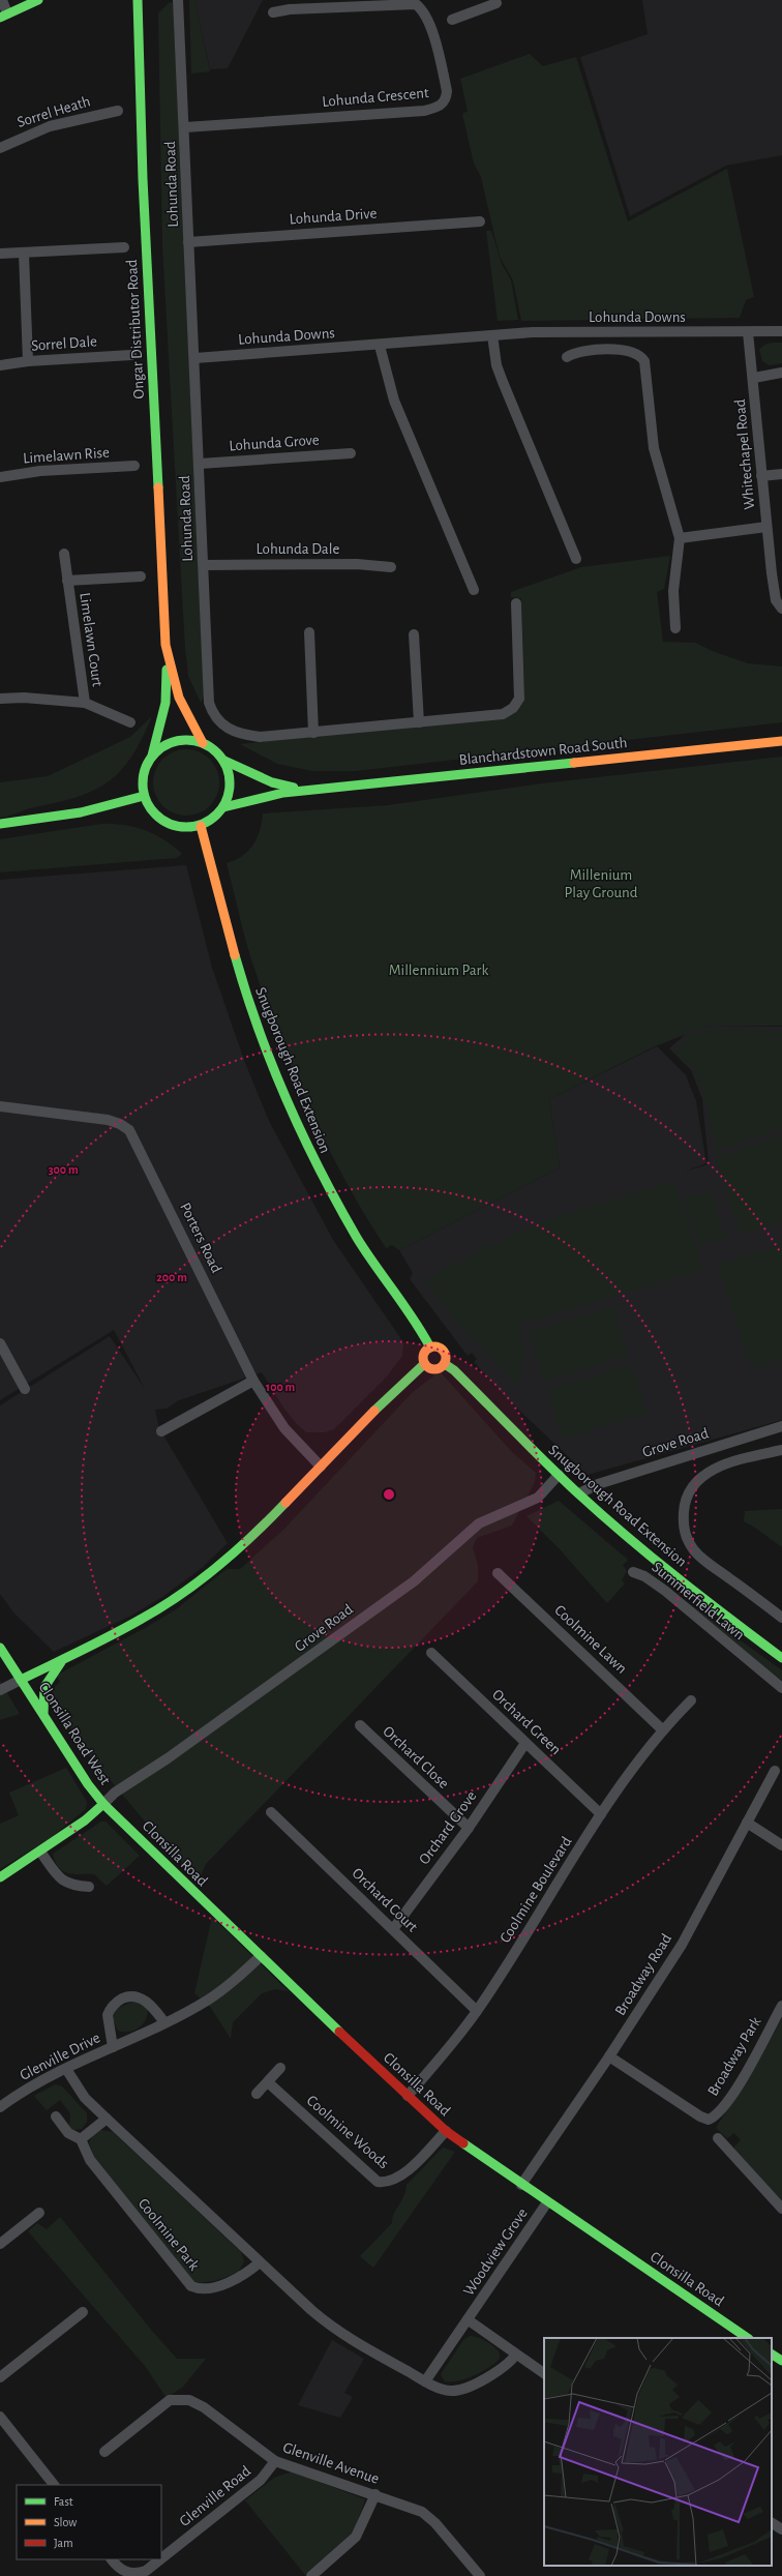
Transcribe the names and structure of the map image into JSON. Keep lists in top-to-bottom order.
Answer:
{
  "streets": {
    "street": [
      "Lohunda Crescent",
      "Sorrel Heath",
      "Lohunda Road",
      "Lohunda Drive",
      "Lohunda Downs",
      "Ongar Distributor Road",
      "Sorrel Dale",
      "Lohunda Grove",
      "Whitechapel Road",
      "Limelawn Rise",
      "Lohunda Dale",
      "Limelawn Court",
      "Blanchardstown Road South",
      "Snugborough Road Extension",
      "Porters Road",
      "Grove Road",
      "Summerfield Lawn",
      "Coolmine Lawn",
      "Orchard Green",
      "Clonsilla Road West",
      "Orchard Close",
      "Orchard Grove",
      "Clonsilla Road",
      "Coolmine Boulevard",
      "Orchard Court",
      "Broadway Road",
      "Glenville Drive",
      "Broadway Park",
      "Coolmine Woods",
      "Coolmine Park",
      "Woodview Grove",
      "Glenville Avenue",
      "Glenville Road"
    ]
  },
  "crossings": [
    ["Lohunda Crescent", "Lohunda Road"],
    ["Lohunda Road", "Lohunda Drive"],
    ["Lohunda Road", "Lohunda Downs"],
    ["Lohunda Road", "Lohunda Grove"],
    ["Lohunda Road", "Lohunda Dale"],
    ["Lohunda Downs", "Whitechapel Road"],
    ["Ongar Distributor Road", "Blanchardstown Road South"],
    ["Ongar Distributor Road", "Snugborough Road Extension"],
    ["Blanchardstown Road South", "Snugborough Road Extension"],
    ["Snugborough Road Extension", "Grove Road"],
    ["Grove Road", "Clonsilla Road West"],
    ["Grove Road", "Clonsilla Road"],
    ["Coolmine Lawn", "Coolmine Boulevard"],
    ["Orchard Green", "Orchard Grove"],
    ["Orchard Green", "Coolmine Boulevard"],
    ["Clonsilla Road West", "Clonsilla Road"],
    ["Orchard Close", "Orchard Grove"],
    ["Orchard Grove", "Orchard Court"],
    ["Clonsilla Road", "Coolmine Boulevard"],
    ["Clonsilla Road", "Broadway Road"],
    ["Clonsilla Road", "Glenville Drive"],
    ["Clonsilla Road", "Coolmine Woods"],
    ["Clonsilla Road", "Woodview Grove"],
    ["Coolmine Boulevard", "Orchard Court"],
    ["Broadway Road", "Broadway Park"],
    ["Glenville Avenue", "Glenville Road"]
  ],
  "parks": ["Millenium Play Ground", "Millennium Park"],
  "legend": ["Fast", "Slow", "Jam"],
  "rings": ["300 m", "200 m", "100 m"]
}
